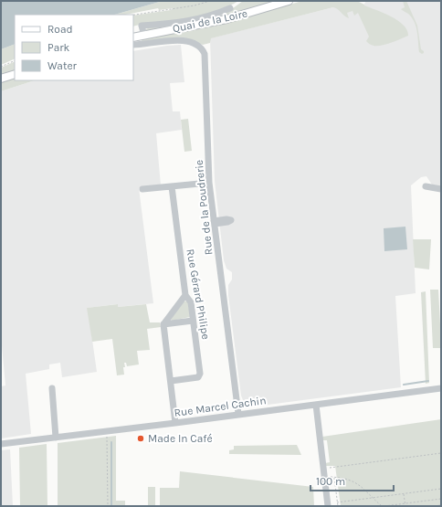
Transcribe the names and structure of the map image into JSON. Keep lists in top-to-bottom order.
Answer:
{
  "streets": {
    "main road": ["Quai de la Loire"],
    "street": ["Rue de la Poudrerie", "Rue Gérard Philipe", "Rue Marcel Cachin"]
  },
  "crossings": [
    ["Rue de la Poudrerie", "Rue Marcel Cachin"]
  ],
  "places": ["Made In Café"],
  "legend": ["Road", "Park", "Water"],
  "scale_bar": "100 m"
}
